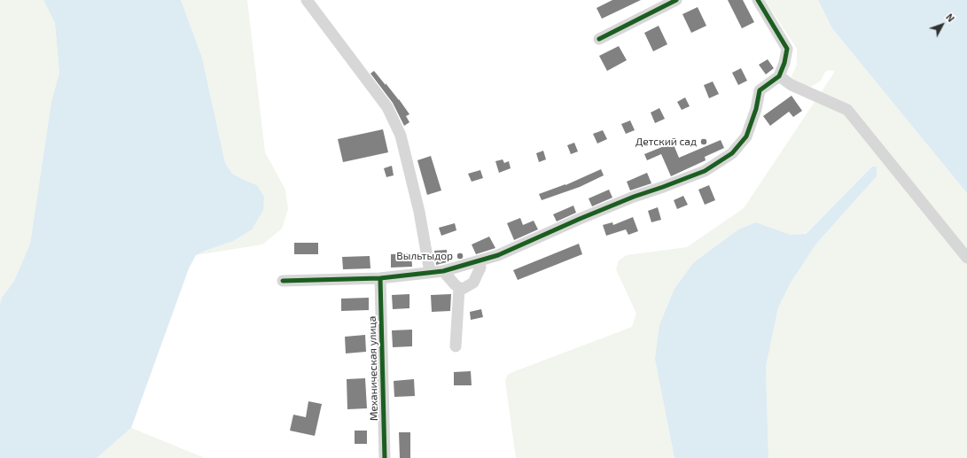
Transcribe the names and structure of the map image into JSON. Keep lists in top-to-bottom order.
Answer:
{
  "streets": {
    "street": ["Механическая улица"]
  },
  "places": ["Детский сад", "Выльтыдор"],
  "north": "top right"
}
